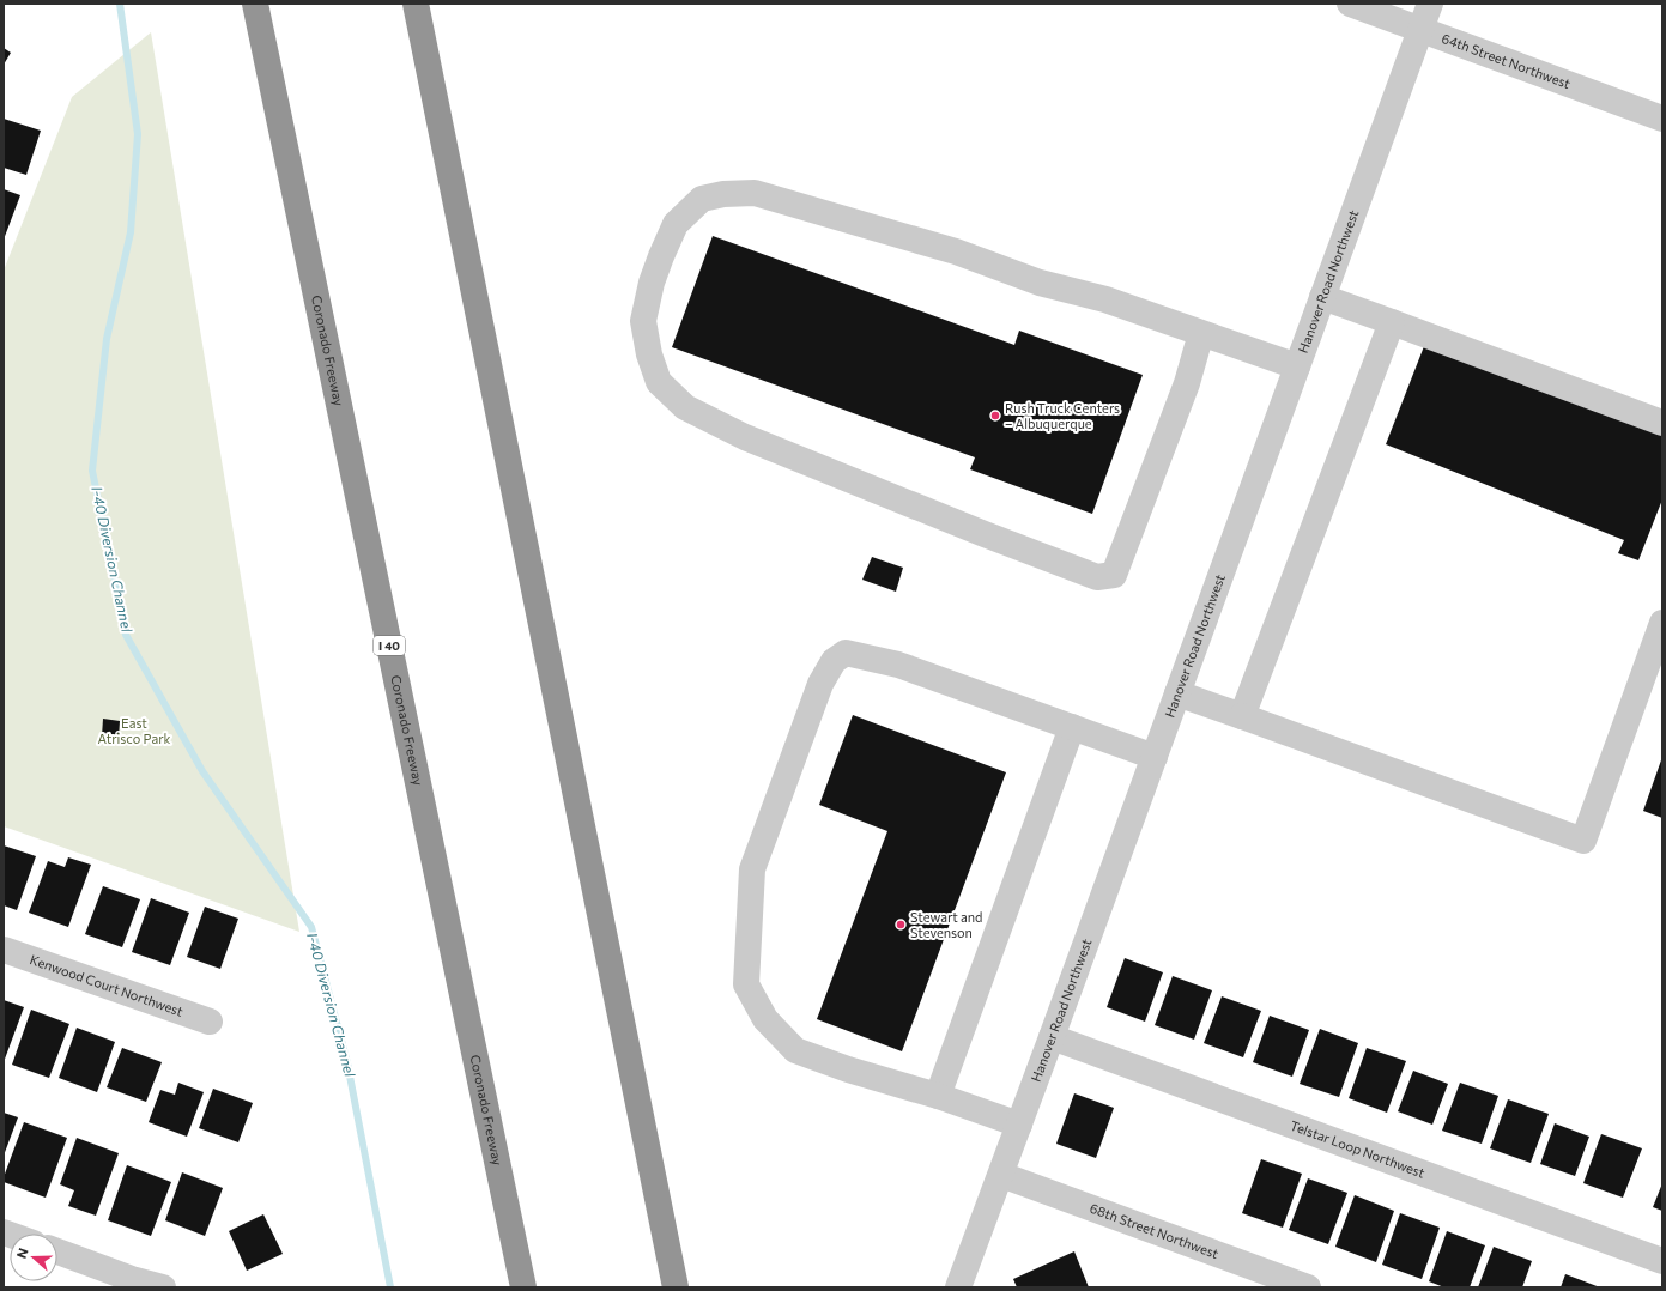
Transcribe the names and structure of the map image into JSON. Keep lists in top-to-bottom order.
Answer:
{
  "streets": {
    "highway": ["Coronado Freeway", "I 40"],
    "street": [
      "64th Street Northwest",
      "Hanover Road Northwest",
      "Kenwood Court Northwest",
      "Telstar Loop Northwest",
      "68th Street Northwest"
    ]
  },
  "crossings": [
    ["64th Street Northwest", "Hanover Road Northwest"],
    ["Hanover Road Northwest", "Telstar Loop Northwest"],
    ["Hanover Road Northwest", "68th Street Northwest"]
  ],
  "water": ["I-40 Diversion Channel"],
  "parks": ["East Atrisco Park"],
  "places": ["Rush Truck Centers – Albuquerque", "Stewart and Stevenson"],
  "north": "left"
}
